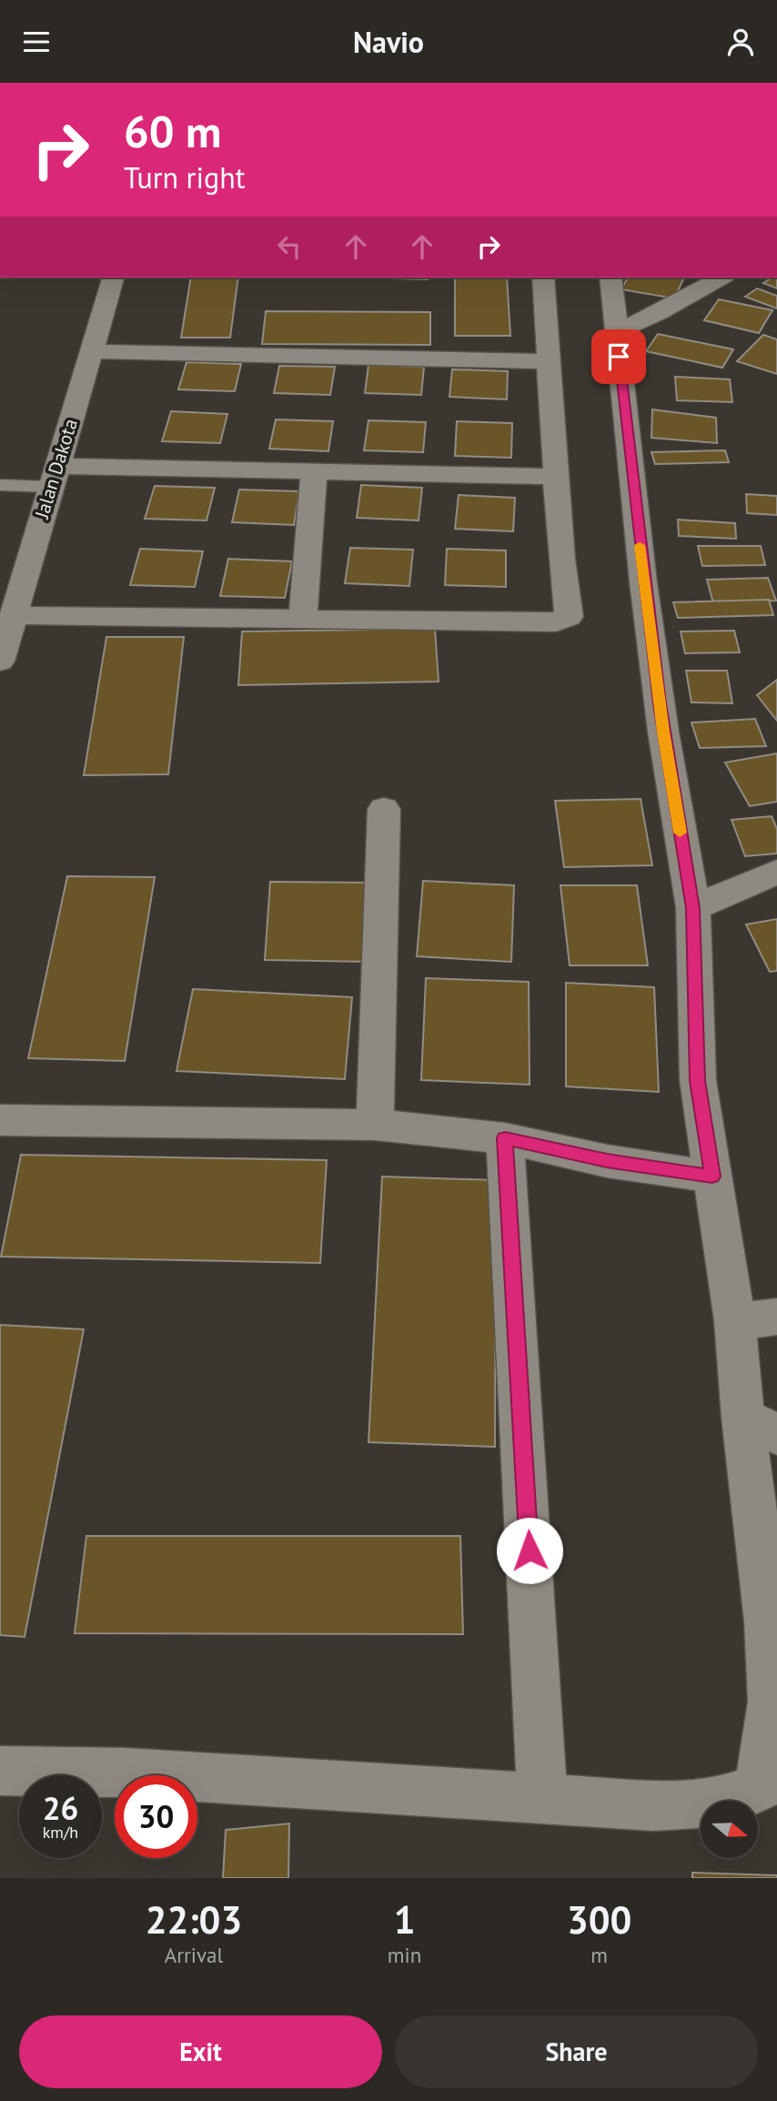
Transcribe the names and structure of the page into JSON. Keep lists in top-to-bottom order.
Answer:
{
  "streets": {
    "street": ["Jalan Dakota"]
  },
  "north": "right",
  "page": {
    "header": "Navio",
    "turn": ["60 m", "Turn right"],
    "speed": "26 km/h",
    "limit": "30",
    "eta": [
      "22:03",
      "Arrival",
      "1",
      "min",
      "300",
      "m"
    ],
    "buttons": ["Exit", "Share"]
  }
}
